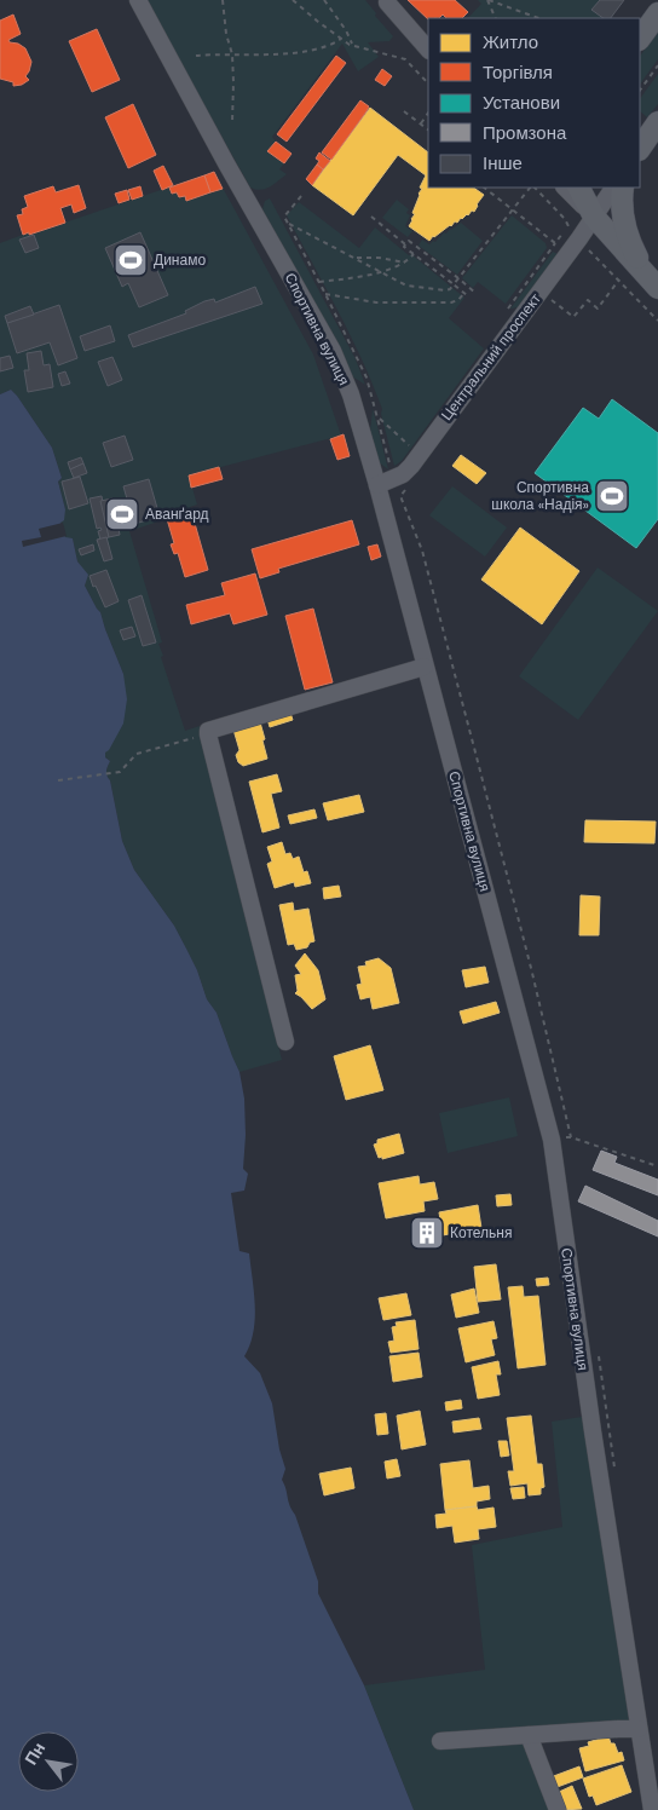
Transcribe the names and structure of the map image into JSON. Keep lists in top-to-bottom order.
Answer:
{
  "streets": {
    "street": ["Спортивна вулиця", "Центральний проспект"]
  },
  "crossings": [
    ["Спортивна вулиця", "Центральний проспект"]
  ],
  "places": {
    "sports": ["Динамо", "Спортивна школа «Надія»", "Аванґард"],
    "building": ["Котельня"]
  },
  "legend": [
    "Житло",
    "Торгівля",
    "Установи",
    "Промзона",
    "Інше"
  ],
  "north": "top left"
}
